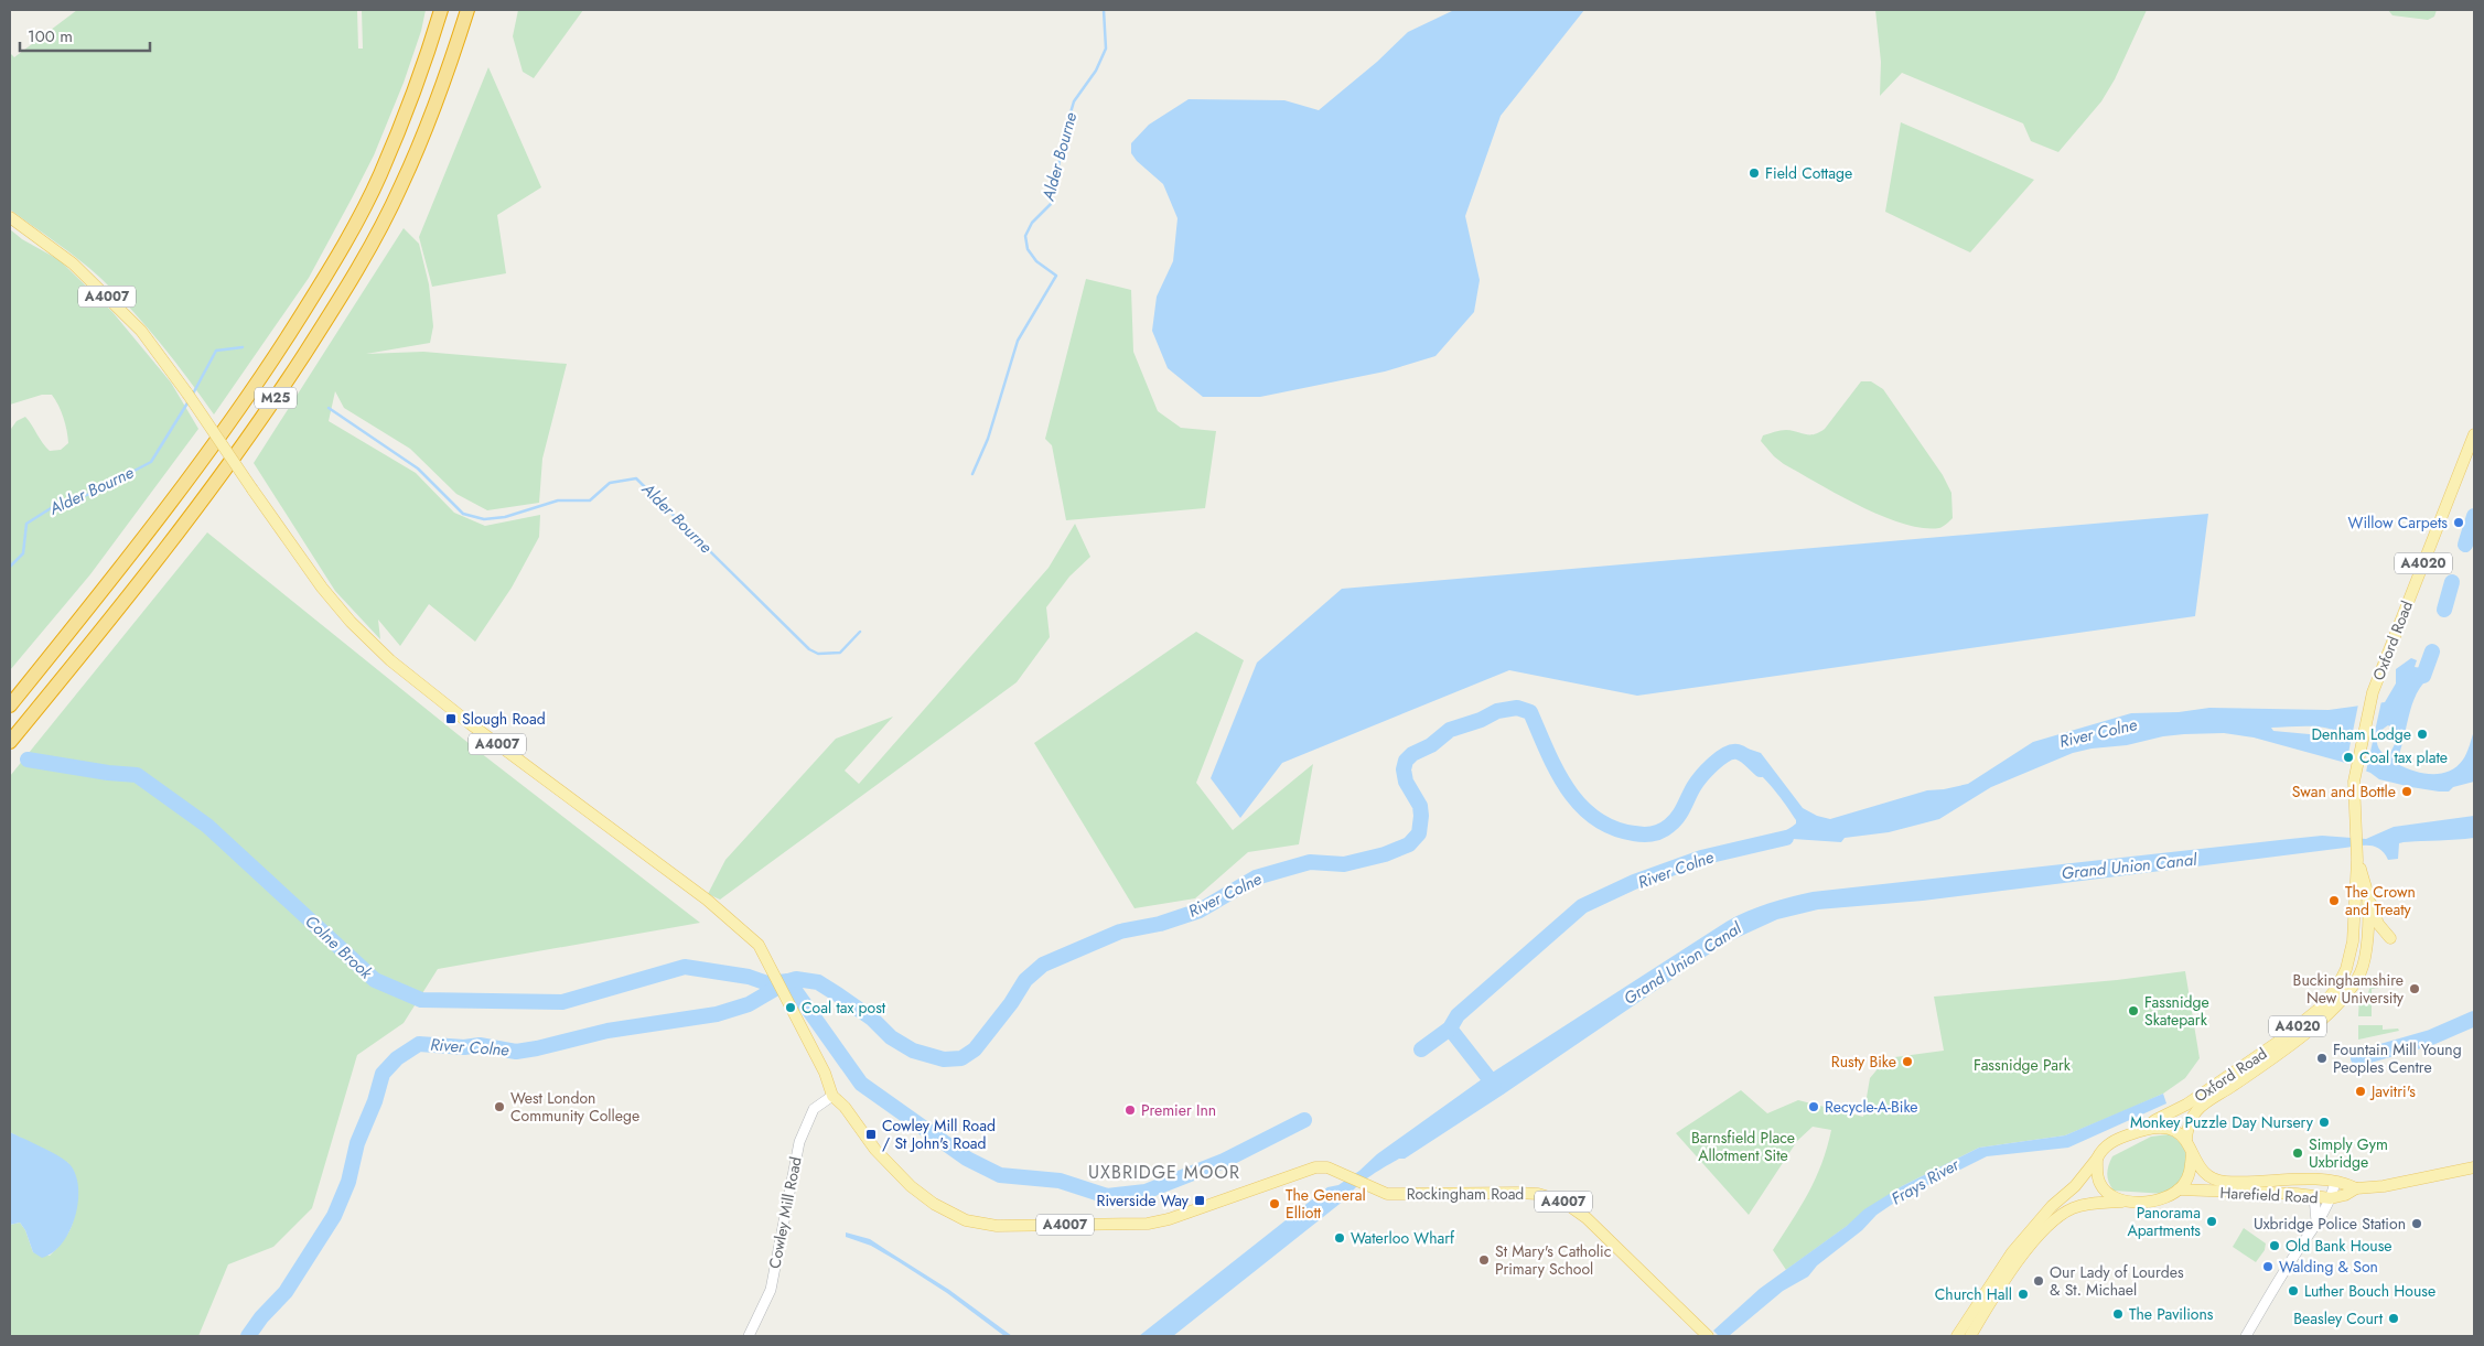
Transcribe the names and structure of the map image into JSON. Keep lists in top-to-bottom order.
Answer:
{
  "streets": {
    "highway": ["M25"],
    "main road": [
      "A4007",
      "A4020",
      "Oxford Road",
      "Rockingham Road",
      "Harefield Road"
    ],
    "street": ["Cowley Mill Road"]
  },
  "crossings": [
    ["A4007", "Rockingham Road"],
    ["A4007", "Cowley Mill Road"],
    ["Oxford Road", "Harefield Road"],
    ["Rockingham Road", "Cowley Mill Road"]
  ],
  "districts": ["UXBRIDGE MOOR"],
  "water": [
    "Alder Bourne",
    "River Colne",
    "Grand Union Canal",
    "Colne Brook",
    "Frays River"
  ],
  "parks": ["Fassnidge Park", "Barnsfield Place Allotment Site"],
  "places": {
    "other": [
      "Field Cottage",
      "Willow Carpets",
      "Denham Lodge",
      "Coal tax plate",
      "Swan and Bottle",
      "The Crown and Treaty",
      "Buckinghamshire New University",
      "Coal tax post",
      "Fassnidge Skatepark",
      "Fountain Mill Young Peoples Centre",
      "Rusty Bike",
      "Javitri's",
      "West London Community College",
      "Recycle-A-Bike",
      "Premier Inn",
      "Monkey Puzzle Day Nursery",
      "Simply Gym Uxbridge",
      "The General Elliott",
      "Panorama Apartments",
      "Uxbridge Police Station",
      "Waterloo Wharf",
      "Old Bank House",
      "St Mary's Catholic Primary School",
      "Walding & Son",
      "Our Lady of Lourdes & St. Michael",
      "Luther Bouch House",
      "Church Hall",
      "The Pavilions",
      "Beasley Court"
    ],
    "transit": ["Slough Road", "Cowley Mill Road / St John's Road", "Riverside Way"]
  },
  "scale_bar": "100 m"
}
